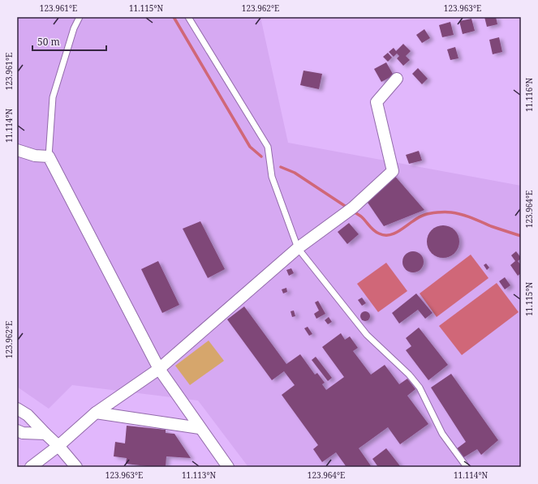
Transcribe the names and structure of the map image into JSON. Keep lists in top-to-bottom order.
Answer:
{
  "scale_bar": "50 m",
  "coordinates": [
    "123.961°E",
    "11.115°N",
    "123.962°E",
    "123.963°E",
    "11.116°N",
    "11.114°N",
    "123.964°E",
    "11.113°N"
  ]
}
